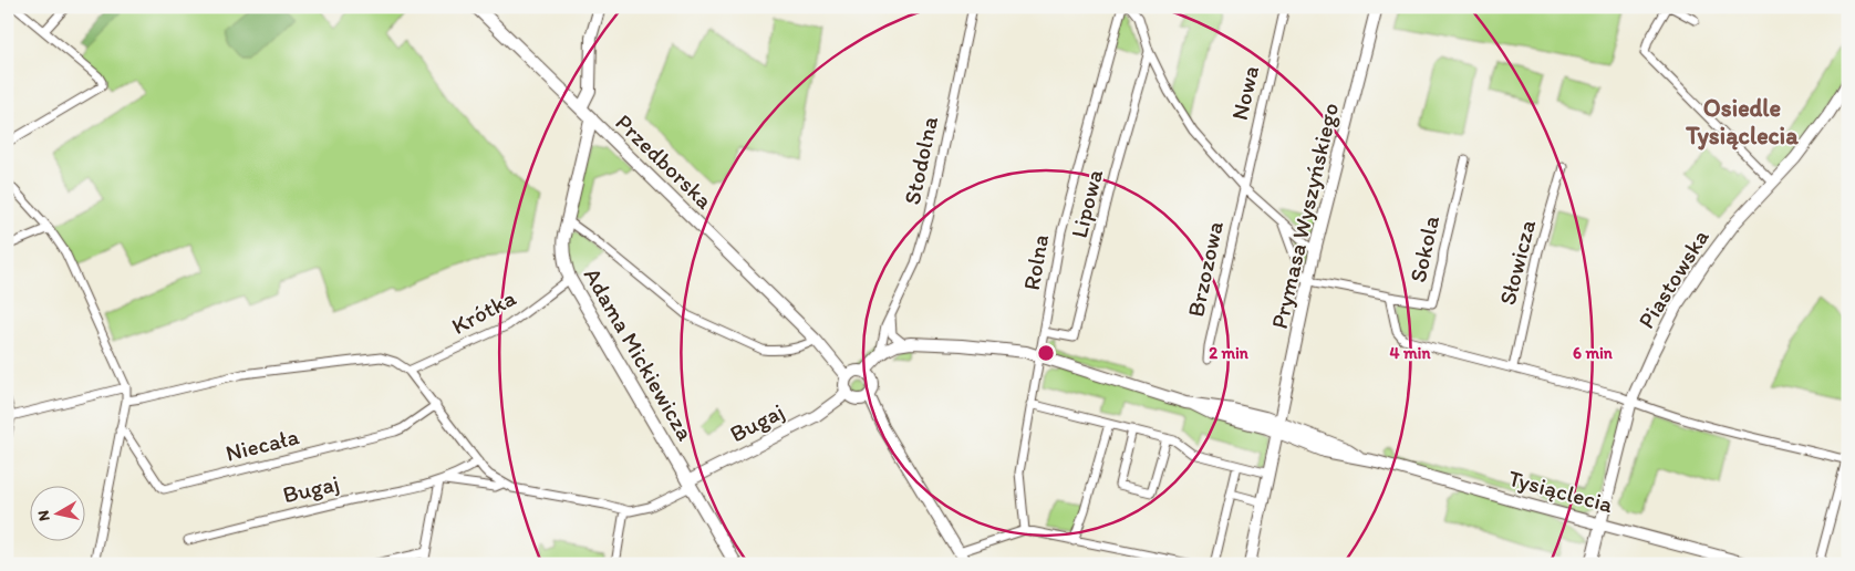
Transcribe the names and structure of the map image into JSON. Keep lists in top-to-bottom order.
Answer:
{
  "streets": {
    "main road": ["Przedborska", "Adama Mickiewicza"],
    "street": [
      "Nowa",
      "Stodolna",
      "Lipowa",
      "Prymasa Wyszyńskiego",
      "Sokola",
      "Rolna",
      "Słowicza",
      "Brzozowa",
      "Piastowska",
      "Krótka",
      "Bugaj",
      "Niecała",
      "Tysiąclecia"
    ]
  },
  "crossings": [
    ["Nowa", "Brzozowa"],
    ["Przedborska", "Adama Mickiewicza"],
    ["Lipowa", "Rolna"],
    ["Prymasa Wyszyńskiego", "Tysiąclecia"],
    ["Rolna", "Tysiąclecia"],
    ["Piastowska", "Tysiąclecia"],
    ["Krótka", "Adama Mickiewicza"],
    ["Adama Mickiewicza", "Bugaj"]
  ],
  "districts": ["Osiedle Tysiąclecia"],
  "north": "left",
  "rings": ["2 min", "4 min", "6 min"]
}
